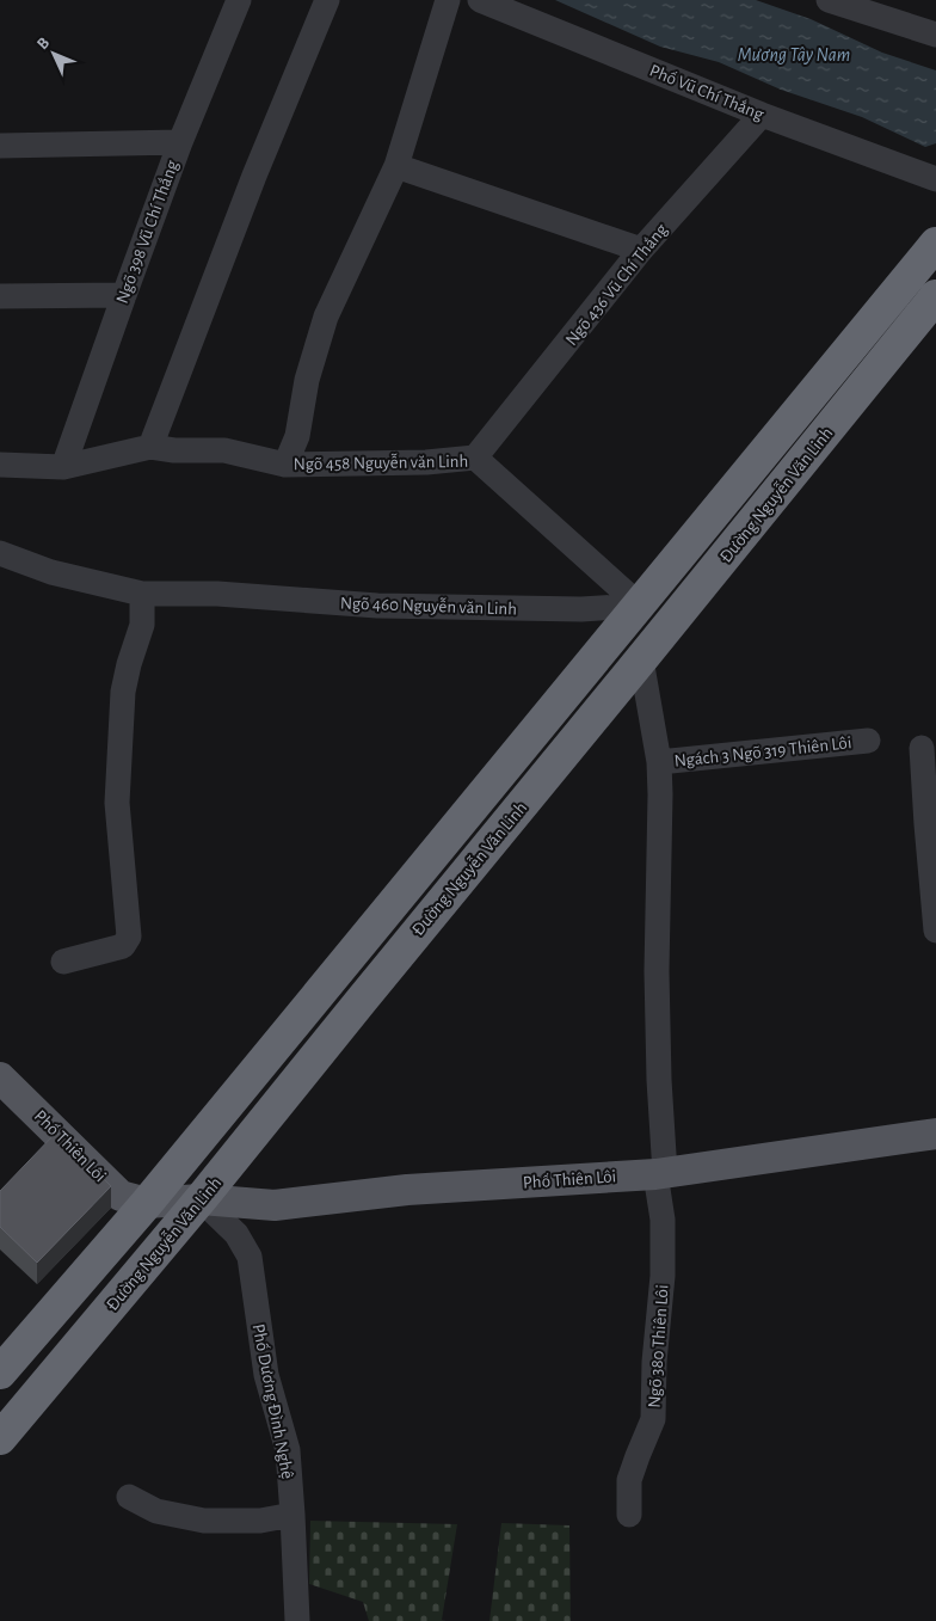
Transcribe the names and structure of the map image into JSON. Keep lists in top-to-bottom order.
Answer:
{
  "streets": {
    "highway": ["Đường Nguyễn Văn Linh"],
    "main road": ["Phố Thiên Lôi"],
    "street": [
      "Phố Vũ Chí Thắng",
      "Ngõ 398 Vũ Chí Thắng",
      "Ngõ 436 Vũ Chí Thắng",
      "Ngõ 458 Nguyễn văn Linh",
      "Ngõ 460 Nguyễn văn Linh",
      "Ngách 3 Ngõ 319 Thiên Lôi",
      "Ngõ 380 Thiên Lôi",
      "Phố Dương Đình Nghệ"
    ]
  },
  "crossings": [
    ["Phố Vũ Chí Thắng", "Ngõ 436 Vũ Chí Thắng"],
    ["Ngõ 398 Vũ Chí Thắng", "Ngõ 458 Nguyễn văn Linh"],
    ["Ngõ 436 Vũ Chí Thắng", "Ngõ 458 Nguyễn văn Linh"],
    ["Ngõ 458 Nguyễn văn Linh", "Đường Nguyễn Văn Linh"],
    ["Ngõ 458 Nguyễn văn Linh", "Ngõ 460 Nguyễn văn Linh"],
    ["Đường Nguyễn Văn Linh", "Ngõ 460 Nguyễn văn Linh"],
    ["Đường Nguyễn Văn Linh", "Phố Thiên Lôi"],
    ["Đường Nguyễn Văn Linh", "Ngõ 380 Thiên Lôi"],
    ["Đường Nguyễn Văn Linh", "Phố Dương Đình Nghệ"],
    ["Ngách 3 Ngõ 319 Thiên Lôi", "Ngõ 380 Thiên Lôi"],
    ["Phố Thiên Lôi", "Ngõ 380 Thiên Lôi"],
    ["Phố Thiên Lôi", "Phố Dương Đình Nghệ"]
  ],
  "water": ["Mương Tây Nam"],
  "north": "top left"
}
